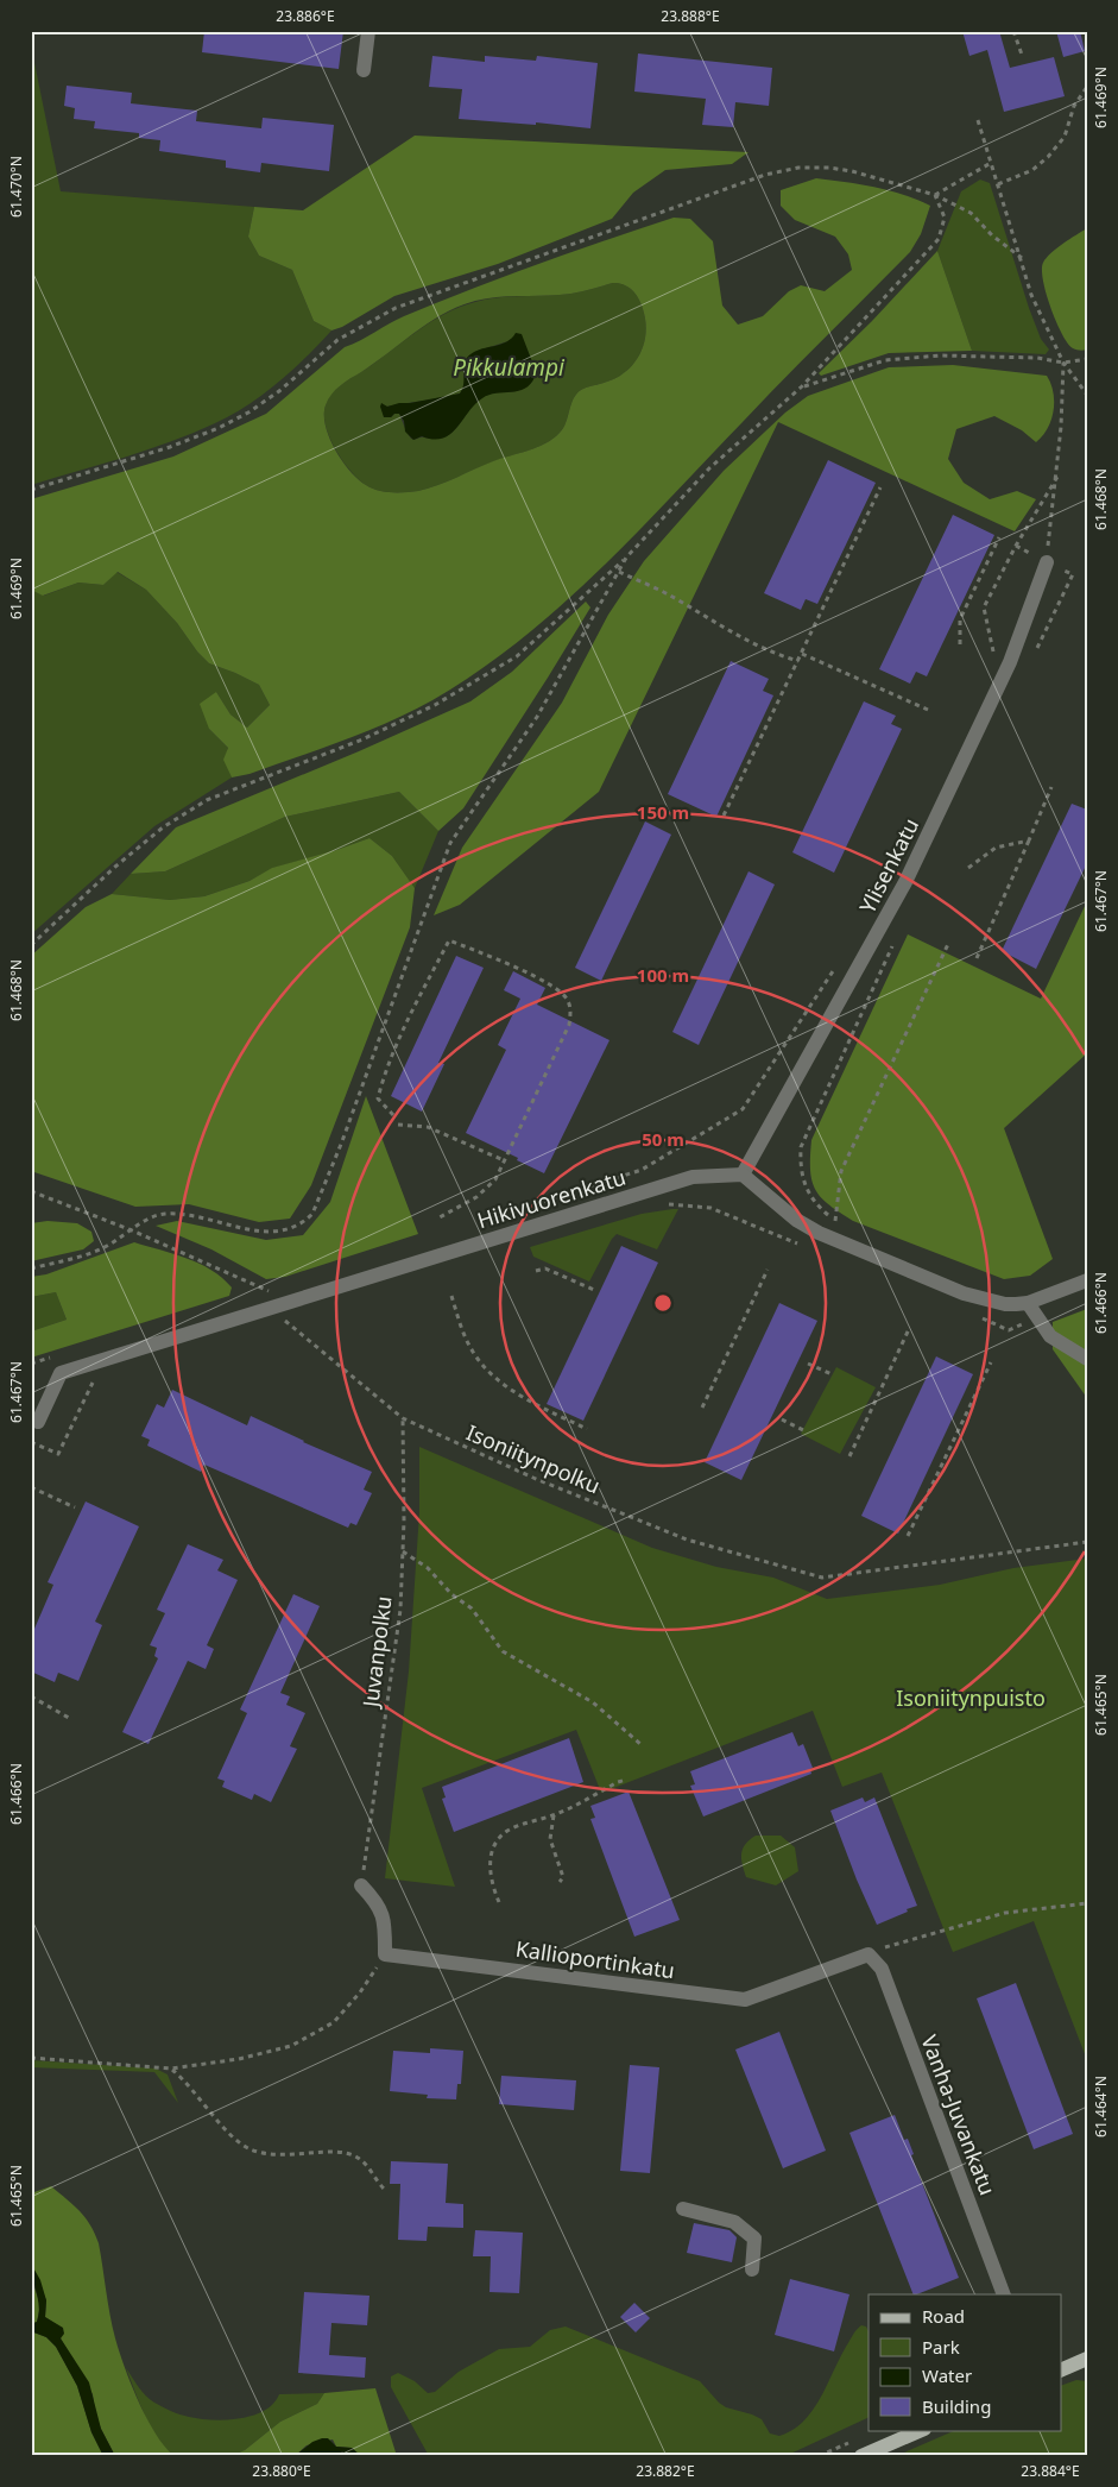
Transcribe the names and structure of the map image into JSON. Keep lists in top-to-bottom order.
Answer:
{
  "streets": {
    "street": [
      "Ylisenkatu",
      "Hikivuorenkatu",
      "Kallioportinkatu",
      "Vanha-Juvankatu"
    ],
    "path": ["Isoniitynpolku", "Juvanpolku"]
  },
  "crossings": [
    ["Ylisenkatu", "Hikivuorenkatu"],
    ["Hikivuorenkatu", "Isoniitynpolku"],
    ["Isoniitynpolku", "Juvanpolku"],
    ["Kallioportinkatu", "Vanha-Juvankatu"]
  ],
  "water": ["Pikkulampi"],
  "parks": ["Isoniitynpuisto"],
  "legend": [
    "Road",
    "Park",
    "Water",
    "Building"
  ],
  "coordinates": [
    "23.886°E",
    "23.888°E",
    "61.469°N",
    "61.470°N",
    "61.468°N",
    "61.467°N",
    "61.466°N",
    "61.465°N",
    "61.464°N",
    "23.880°E",
    "23.882°E",
    "23.884°E"
  ],
  "rings": ["150 m", "100 m", "50 m"]
}
